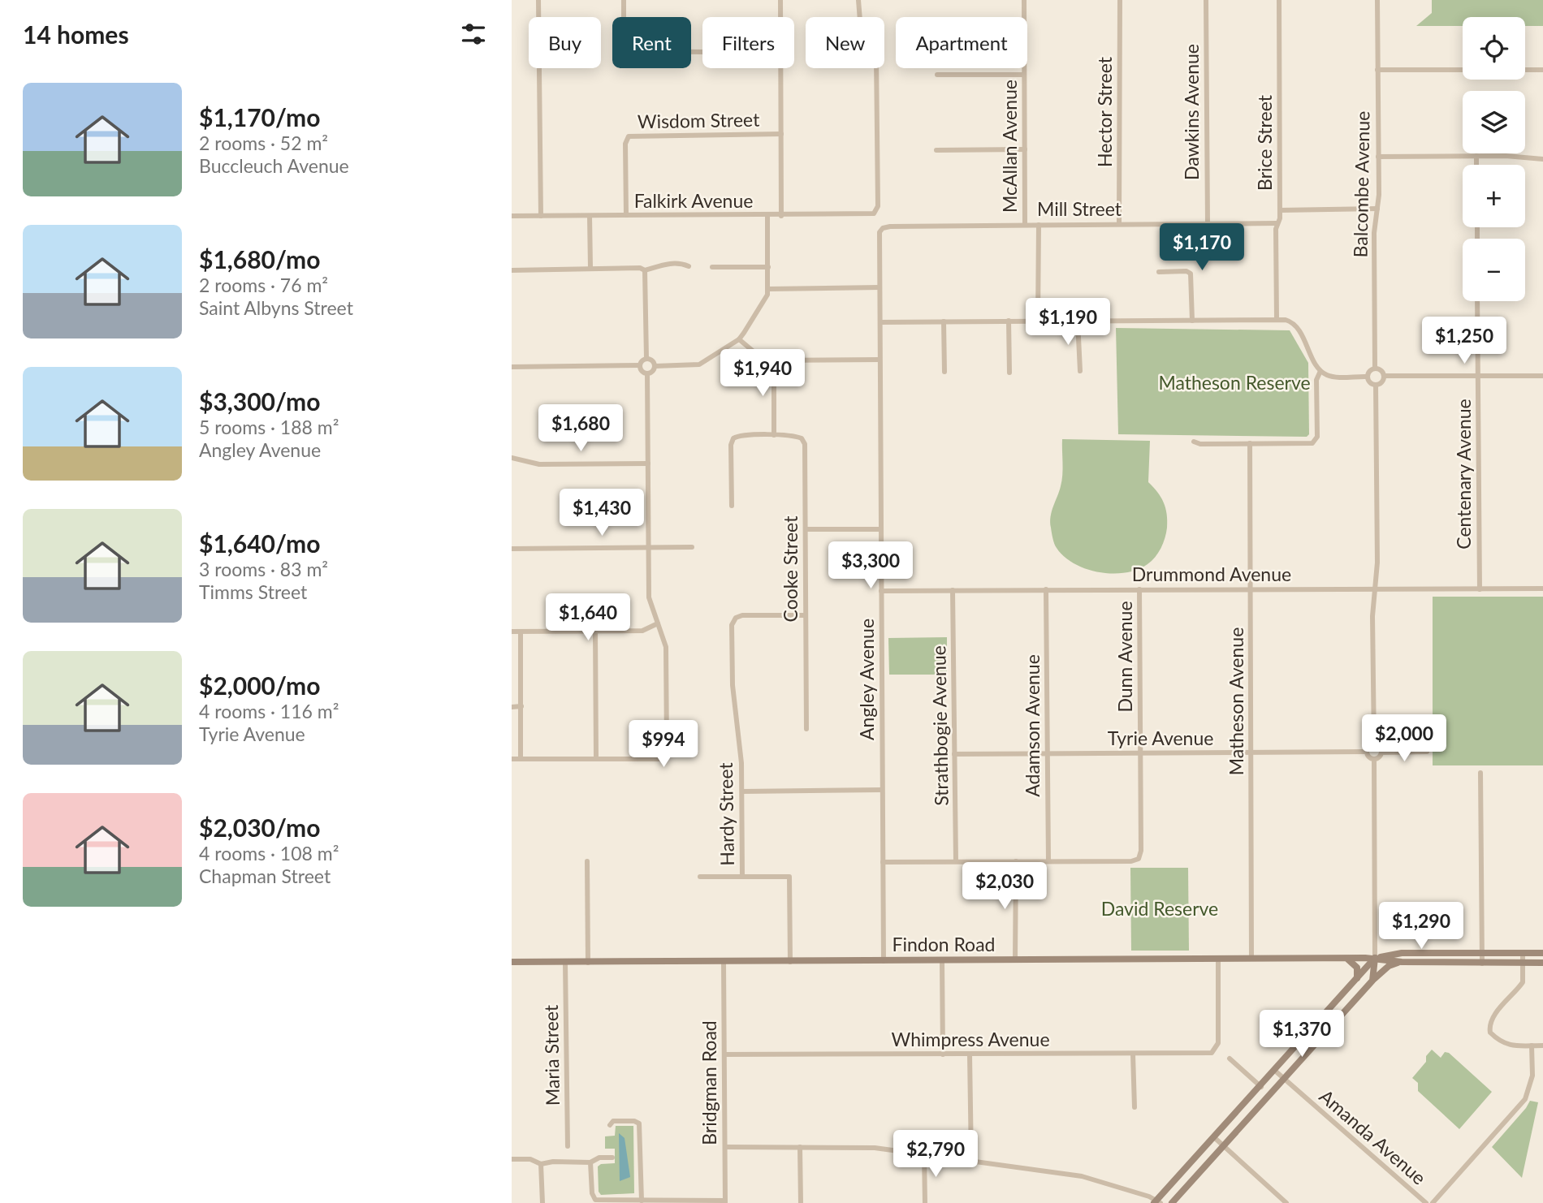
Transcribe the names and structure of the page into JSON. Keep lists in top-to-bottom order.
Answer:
{
  "streets": {
    "main road": ["Findon Road"],
    "street": [
      "Hector Street",
      "Dawkins Avenue",
      "Wisdom Street",
      "Brice Street",
      "McAllan Avenue",
      "Balcombe Avenue",
      "Falkirk Avenue",
      "Mill Street",
      "Centenary Avenue",
      "Cooke Street",
      "Drummond Avenue",
      "Dunn Avenue",
      "Angley Avenue",
      "Matheson Avenue",
      "Strathbogie Avenue",
      "Adamson Avenue",
      "Tyrie Avenue",
      "Hardy Street",
      "Whimpress Avenue",
      "Maria Street",
      "Bridgman Road",
      "Amanda Avenue"
    ]
  },
  "crossings": [
    ["Hector Street", "Mill Street"],
    ["Dawkins Avenue", "Mill Street"],
    ["Wisdom Street", "Falkirk Avenue"],
    ["Brice Street", "Mill Street"],
    ["McAllan Avenue", "Mill Street"],
    ["Mill Street", "Angley Avenue"],
    ["Centenary Avenue", "Drummond Avenue"],
    ["Cooke Street", "Hardy Street"],
    ["Drummond Avenue", "Dunn Avenue"],
    ["Drummond Avenue", "Angley Avenue"],
    ["Drummond Avenue", "Matheson Avenue"],
    ["Drummond Avenue", "Strathbogie Avenue"],
    ["Drummond Avenue", "Adamson Avenue"],
    ["Dunn Avenue", "Adamson Avenue"],
    ["Dunn Avenue", "Tyrie Avenue"],
    ["Angley Avenue", "Findon Road"],
    ["Matheson Avenue", "Tyrie Avenue"],
    ["Matheson Avenue", "Findon Road"],
    ["Strathbogie Avenue", "Tyrie Avenue"],
    ["Adamson Avenue", "Tyrie Avenue"],
    ["Findon Road", "Whimpress Avenue"],
    ["Findon Road", "Maria Street"],
    ["Findon Road", "Bridgman Road"],
    ["Whimpress Avenue", "Bridgman Road"]
  ],
  "parks": ["Matheson Reserve", "David Reserve"],
  "page": {
    "heading": "14 homes",
    "map_buttons": ["+", "−"],
    "chip": [
      "Buy",
      "Rent",
      "Filters",
      "New",
      "Apartment"
    ],
    "list": [
      {
        "name": "$1,170/mo",
        "note": "2 rooms · 52 m² · Buccleuch Avenue"
      },
      {
        "name": "$1,680/mo",
        "note": "2 rooms · 76 m² · Saint Albyns Street"
      },
      {
        "name": "$3,300/mo",
        "note": "5 rooms · 188 m² · Angley Avenue"
      },
      {
        "name": "$1,640/mo",
        "note": "3 rooms · 83 m² · Timms Street"
      },
      {
        "name": "$2,000/mo",
        "note": "4 rooms · 116 m² · Tyrie Avenue"
      },
      {
        "name": "$2,030/mo",
        "note": "4 rooms · 108 m² · Chapman Street"
      }
    ],
    "price": [
      "$1,170",
      "$1,190",
      "$1,250",
      "$1,940",
      "$1,680",
      "$1,430",
      "$3,300",
      "$1,640",
      "$2,000",
      "$994",
      "$2,030",
      "$1,290",
      "$1,370",
      "$2,790"
    ]
  }
}
